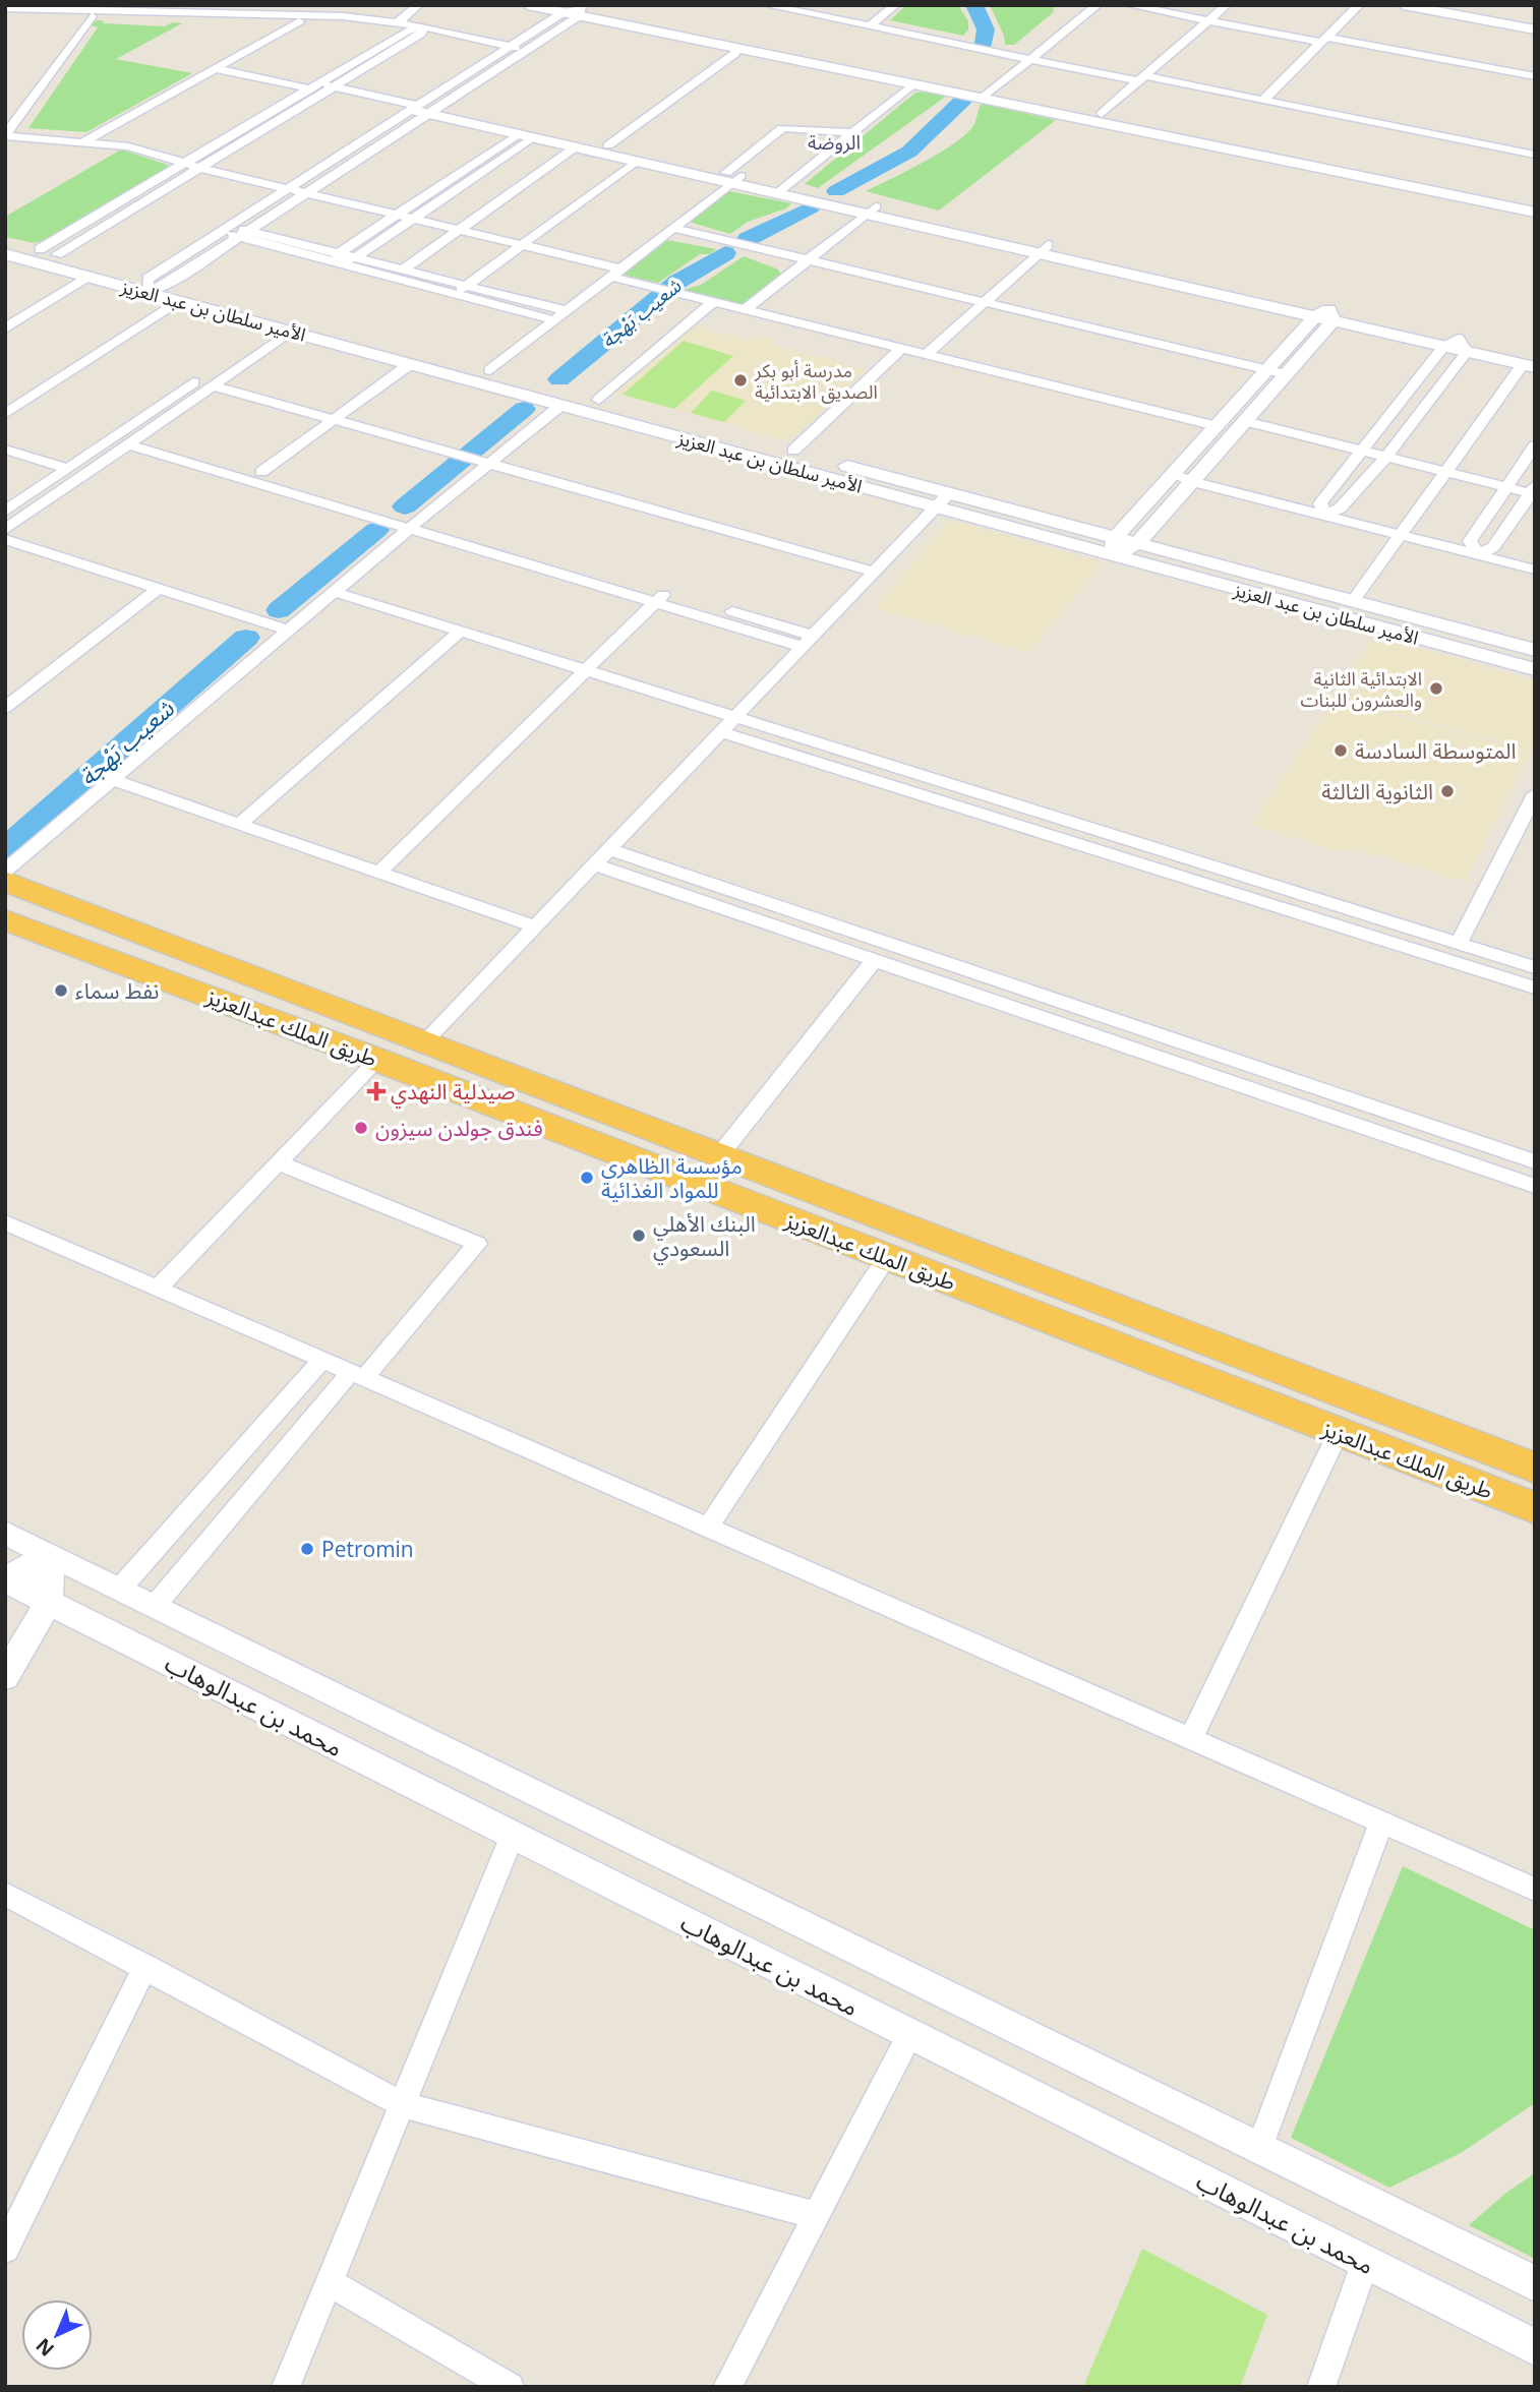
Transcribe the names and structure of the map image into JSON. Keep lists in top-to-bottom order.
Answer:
{
  "streets": {
    "highway": ["طريق الملك عبدالعزيز"],
    "street": ["الأمير سلطان بن عبد العزيز", "محمد بن عبدالوهاب"]
  },
  "districts": ["الروضة"],
  "water": ["شعيب بَهْجة"],
  "places": {
    "other": [
      "مدرسة أبو بكر الصديق الابتدائية",
      "الابتدائية الثانية والعشرون للبنات",
      "المتوسطة السادسة",
      "الثانوية الثالثة",
      "نفط سماء",
      "فندق جولدن سيزون",
      "مؤسسة الظاهري للمواد الغذائية",
      "البنك الأهلي السعودي",
      "Petromin"
    ],
    "health": ["صيدلية النهدي"]
  },
  "north": "bottom left"
}
